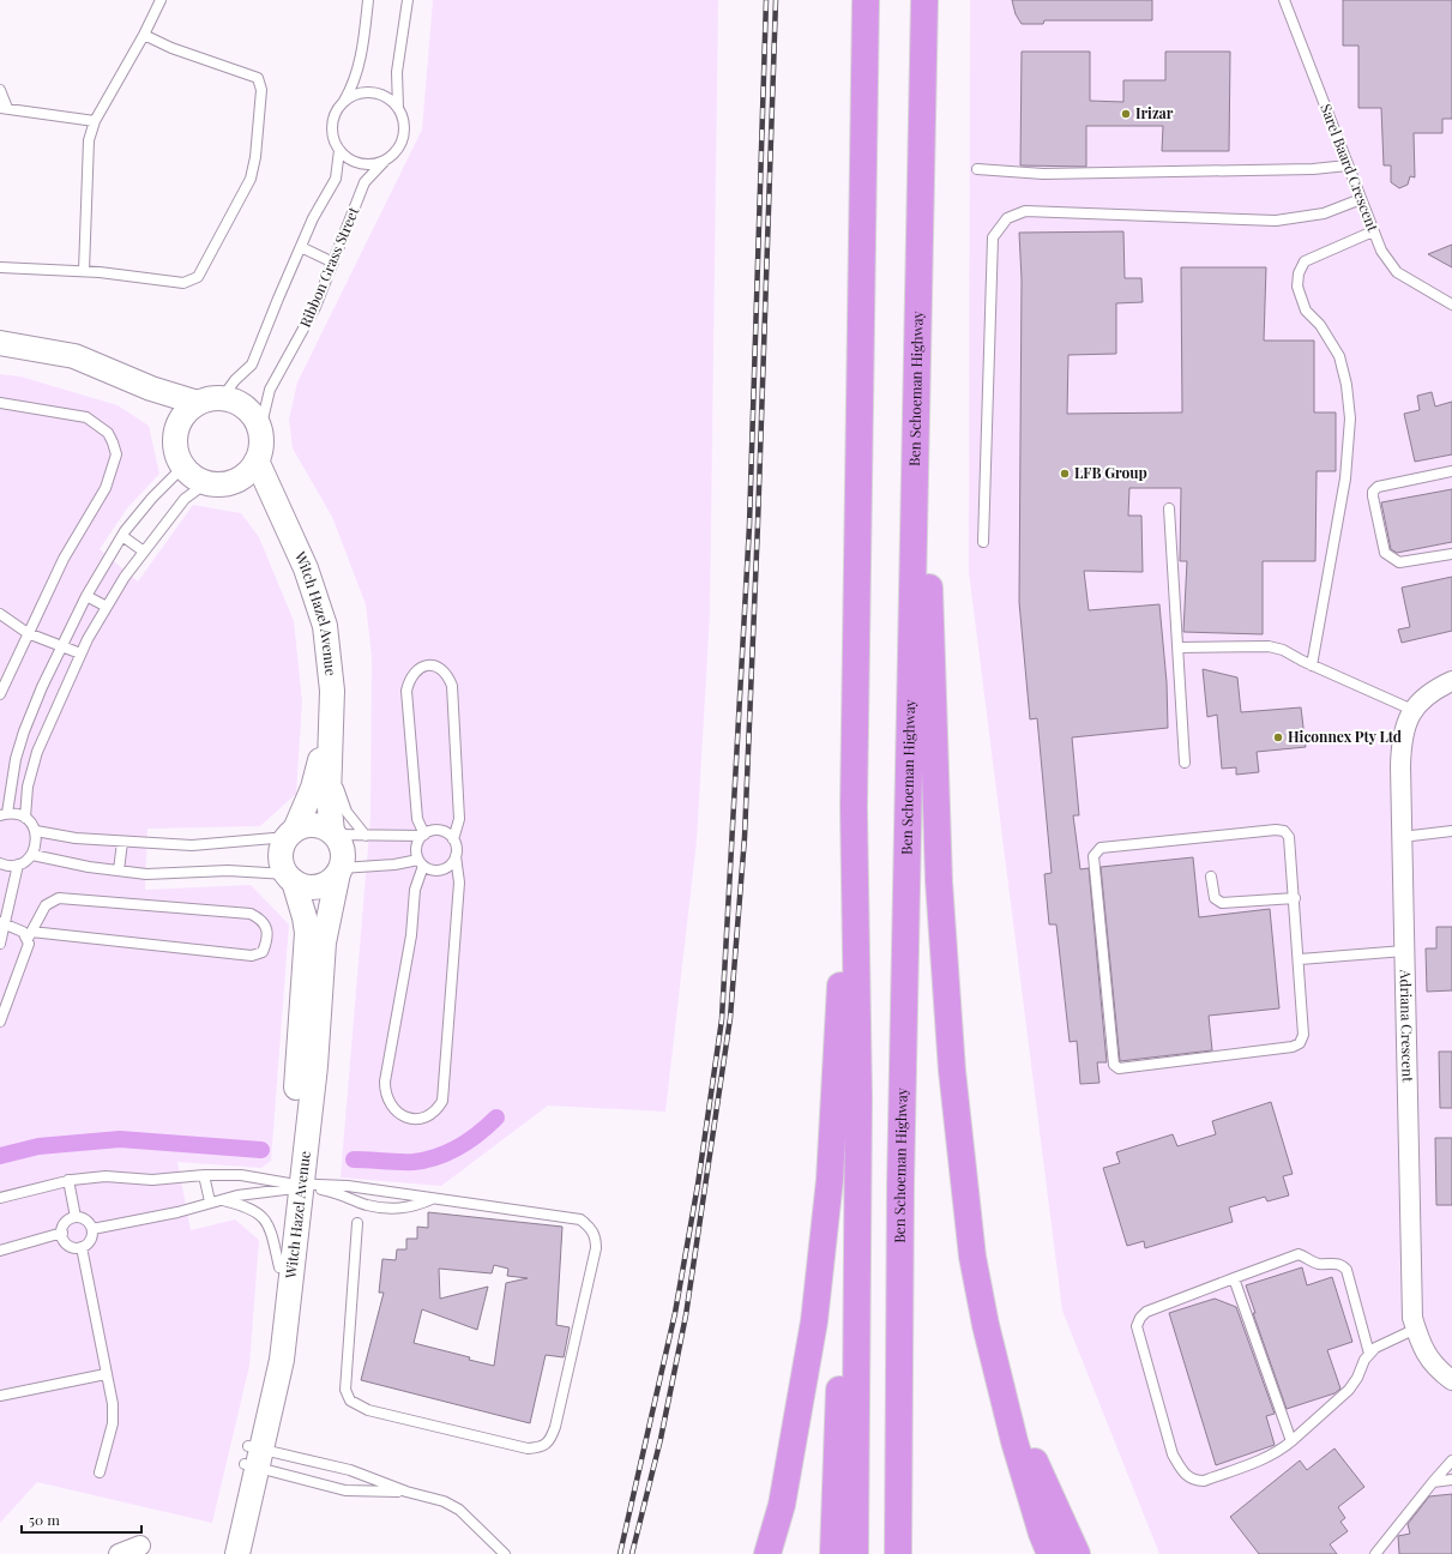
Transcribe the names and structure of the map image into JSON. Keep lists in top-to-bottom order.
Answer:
{
  "streets": {
    "highway": ["Ben Schoeman Highway"],
    "street": ["Witch Hazel Avenue", "Adriana Crescent"],
    "lane": ["Sarel Baard Crescent", "Ribbon Grass Street"]
  },
  "crossings": [
    ["Ribbon Grass Street", "Witch Hazel Avenue"]
  ],
  "places": ["Irizar", "LFB Group", "Hiconnex Pty Ltd"],
  "scale_bar": "50 m"
}
